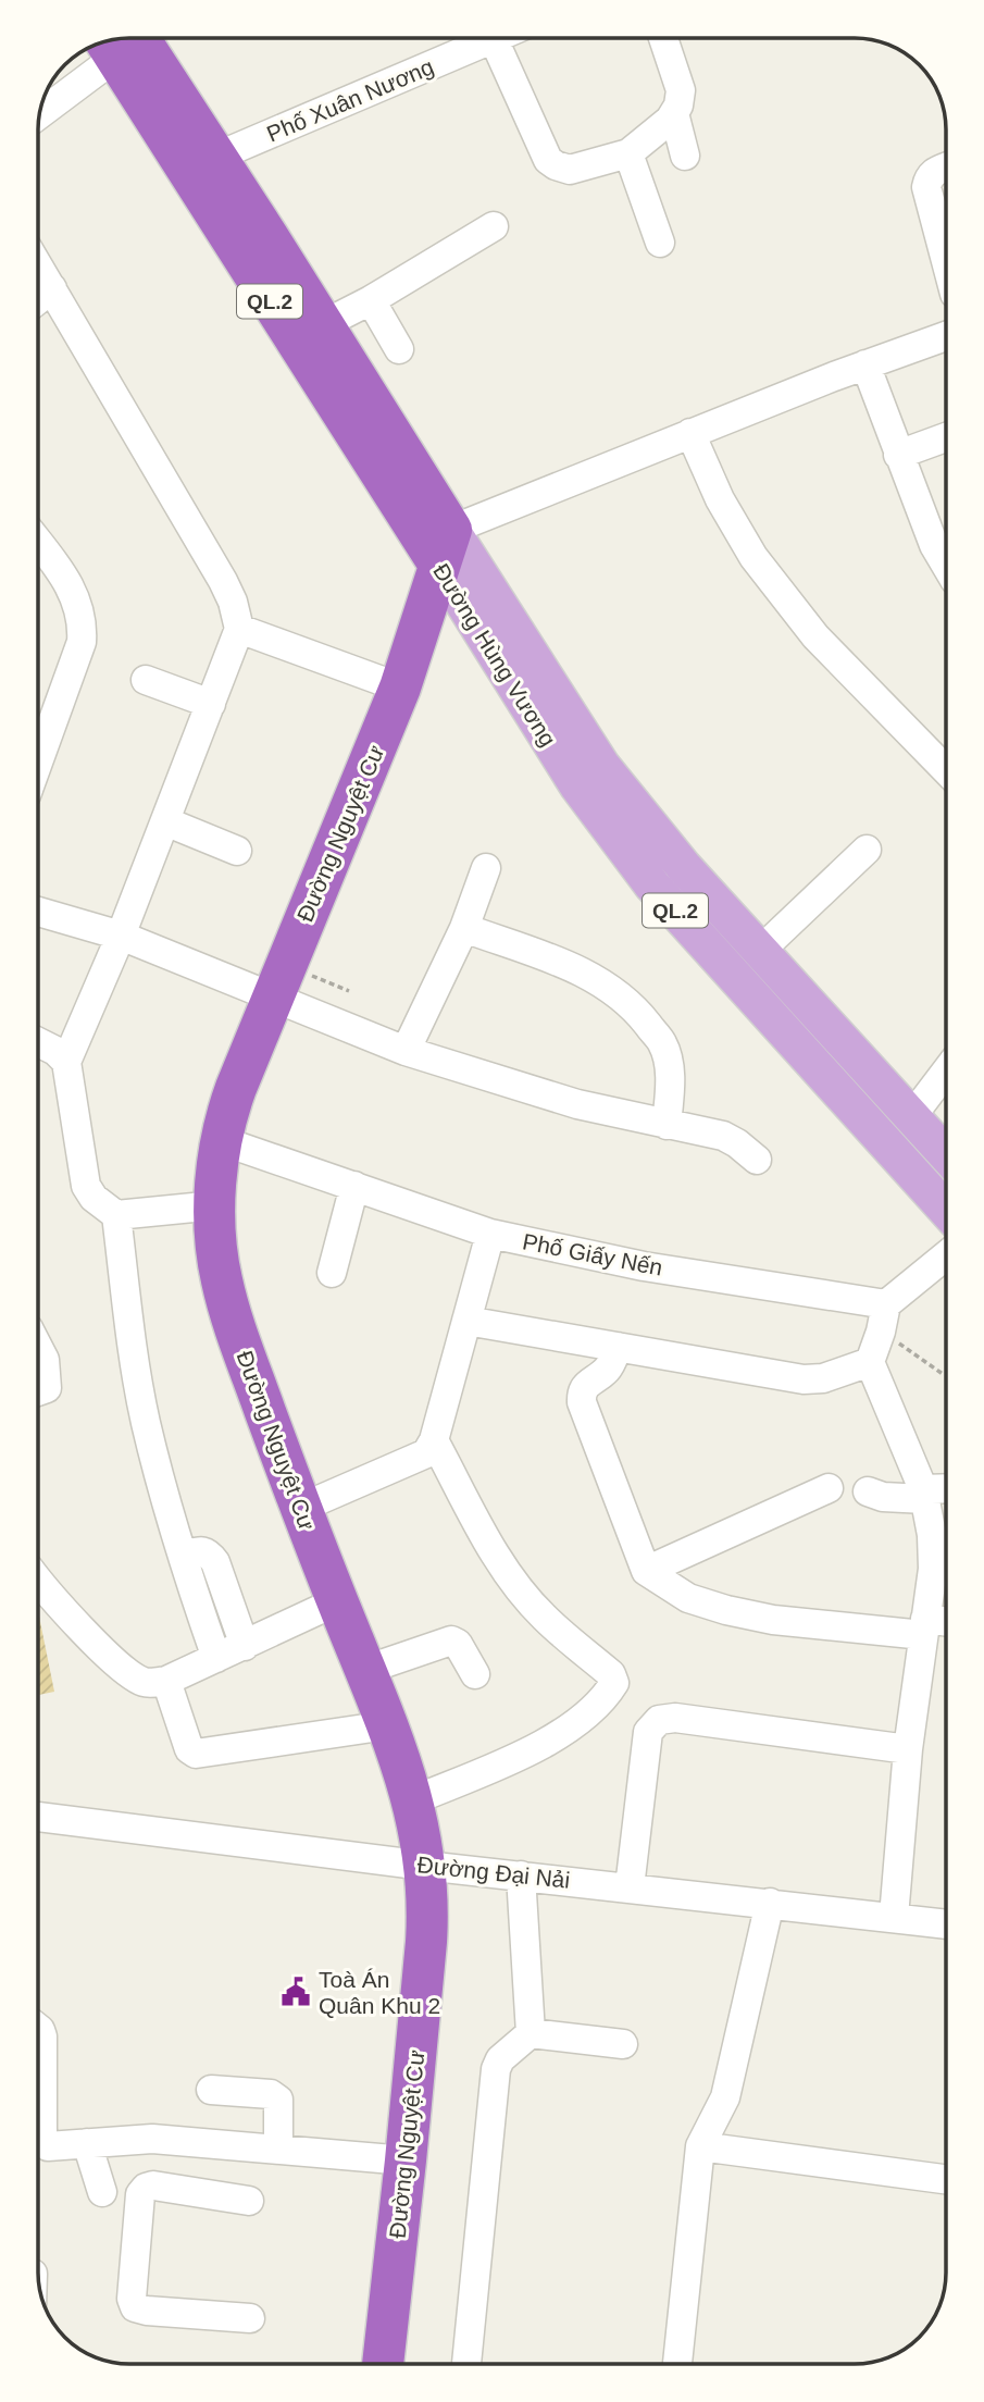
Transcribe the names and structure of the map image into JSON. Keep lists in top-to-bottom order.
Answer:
{
  "streets": {
    "highway": ["QL.2", "Đường Hùng Vương", "Đường Nguyệt Cư"],
    "street": ["Phố Xuân Nương", "Phố Giấy Nến", "Đường Đại Nải"]
  },
  "crossings": [
    ["Phố Xuân Nương", "Đường Hùng Vương"],
    ["Đường Hùng Vương", "Đường Nguyệt Cư"],
    ["Đường Nguyệt Cư", "Phố Giấy Nến"],
    ["Đường Nguyệt Cư", "Đường Đại Nải"]
  ],
  "places": {
    "public building": ["Toà Án Quân Khu 2"]
  }
}
